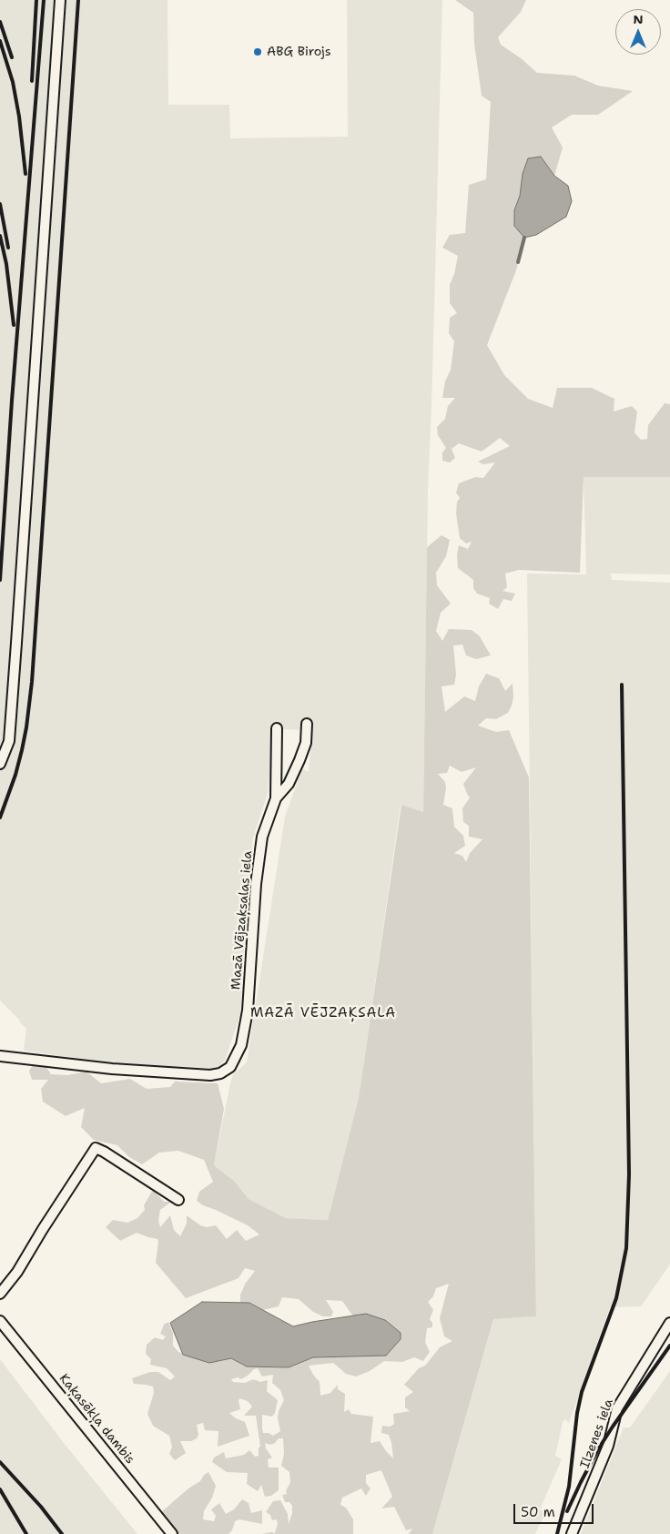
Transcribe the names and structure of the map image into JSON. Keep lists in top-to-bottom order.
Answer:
{
  "streets": {
    "street": ["Mazā Vējzaķsalas iela", "Kaķasēkļa dambis", "Ilzenes iela"]
  },
  "districts": ["MAZĀ VĒJZAĶSALA"],
  "places": ["ABG Birojs"],
  "scale_bar": "50 m",
  "north": "top"
}
